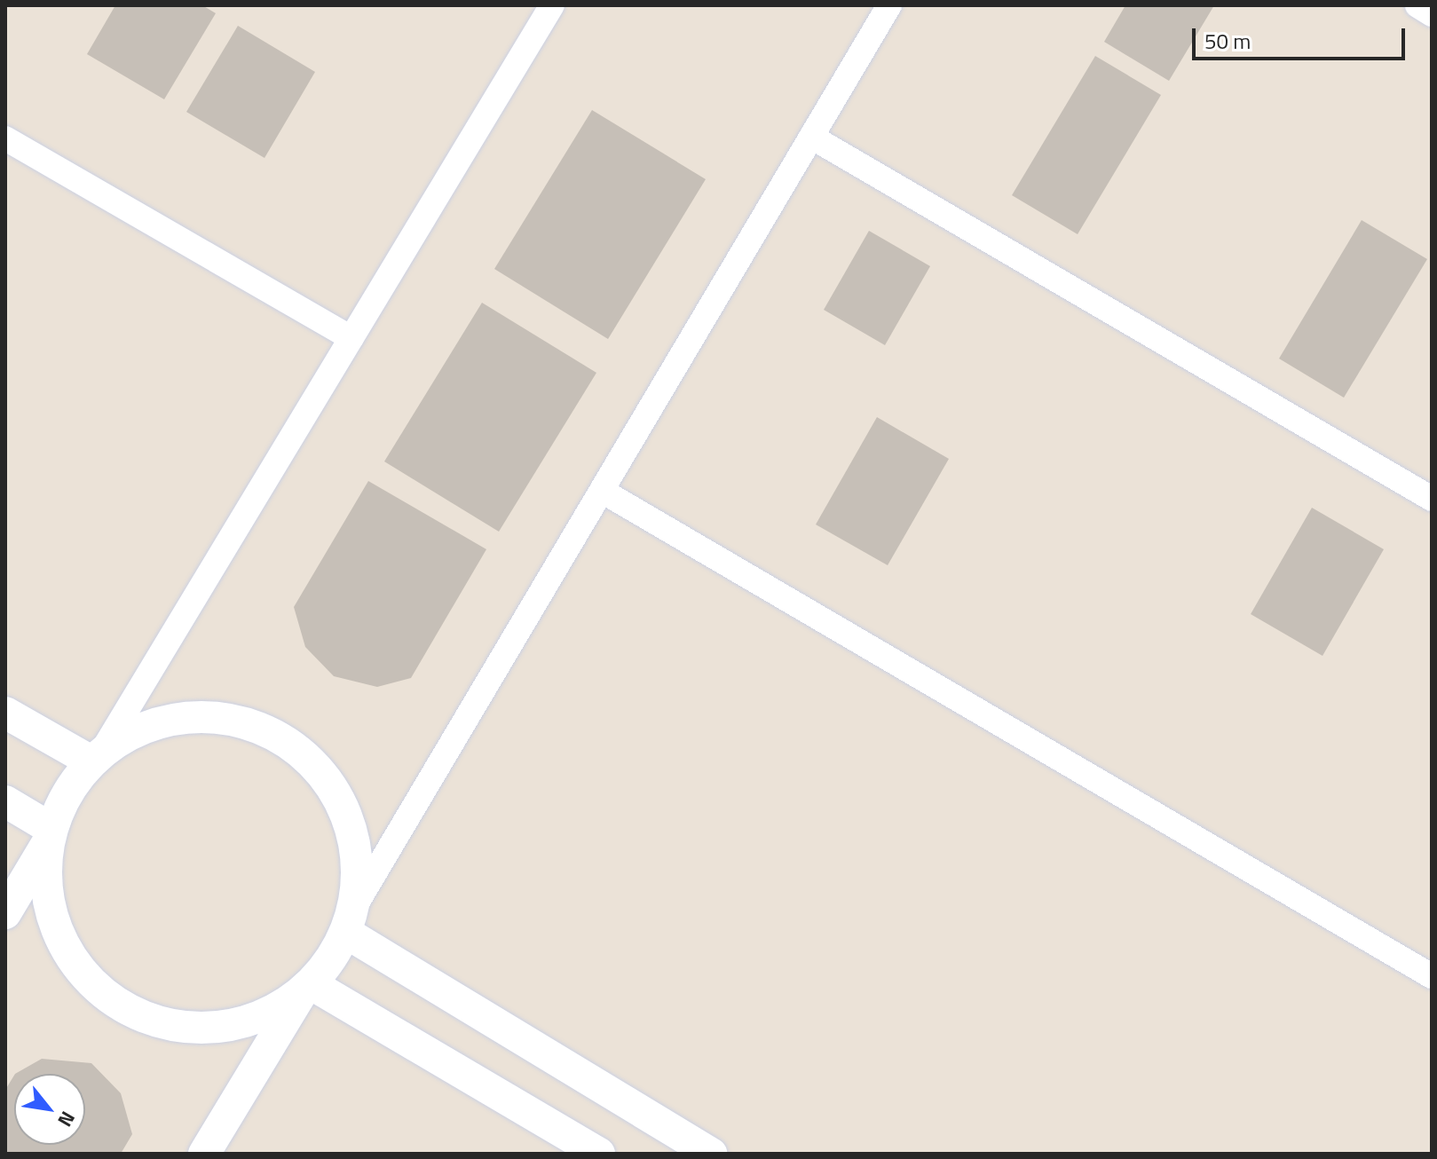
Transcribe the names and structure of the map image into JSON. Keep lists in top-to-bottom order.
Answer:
{
  "scale_bar": "50 m",
  "north": "bottom right"
}
